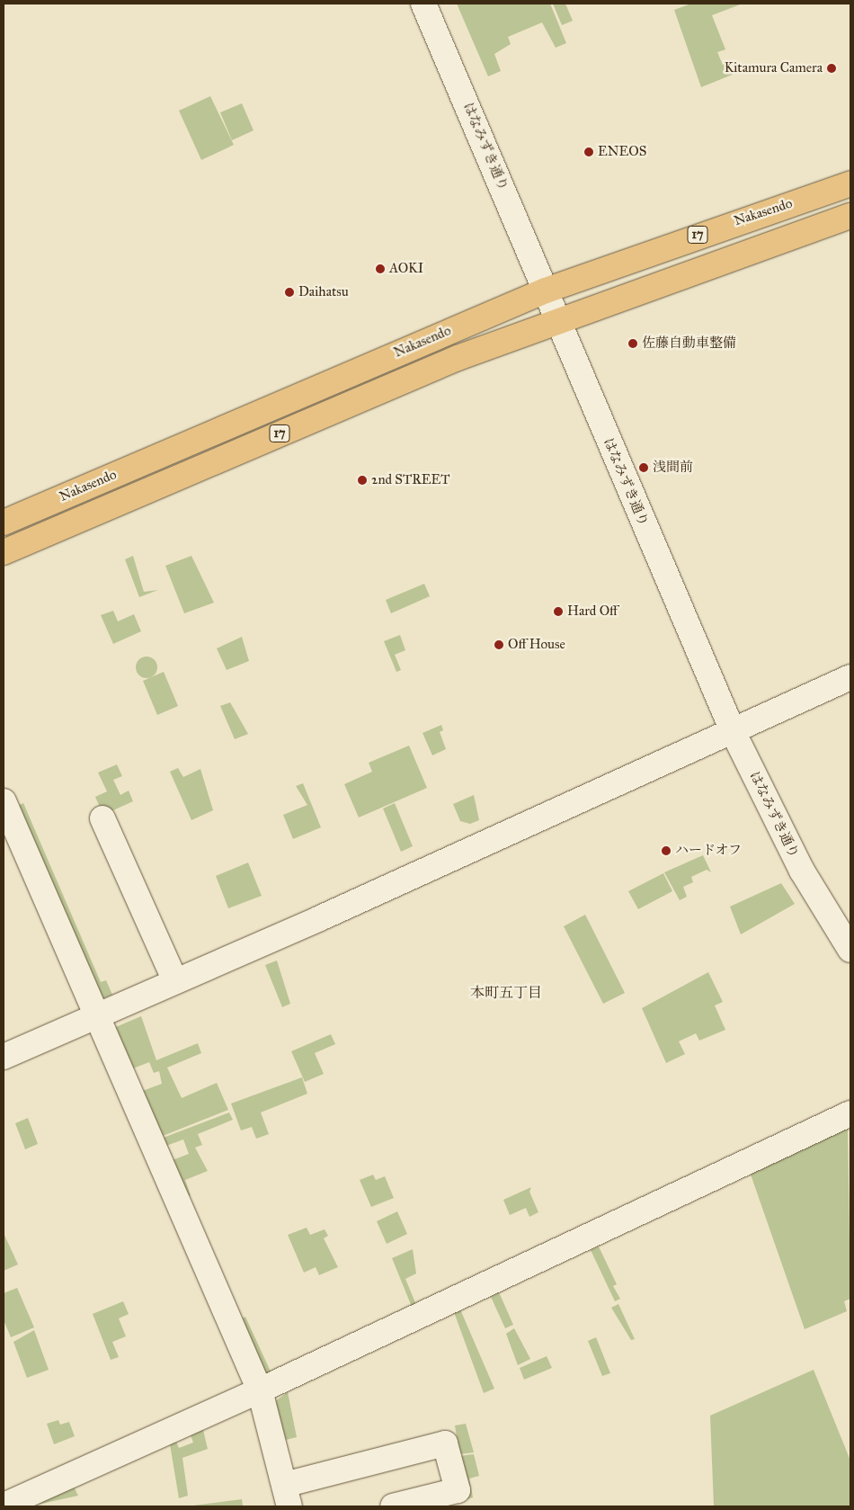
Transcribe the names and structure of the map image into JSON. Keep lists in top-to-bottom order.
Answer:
{
  "streets": {
    "highway": ["Nakasendo", "17"],
    "street": ["はなみずき通り"]
  },
  "crossings": [
    ["はなみずき通り", "Nakasendo"]
  ],
  "districts": ["本町五丁目"],
  "places": [
    "Kitamura Camera",
    "ENEOS",
    "AOKI",
    "Daihatsu",
    "佐藤自動車整備",
    "浅間前",
    "2nd STREET",
    "Hard Off",
    "Off House",
    "ハードオフ"
  ]
}
